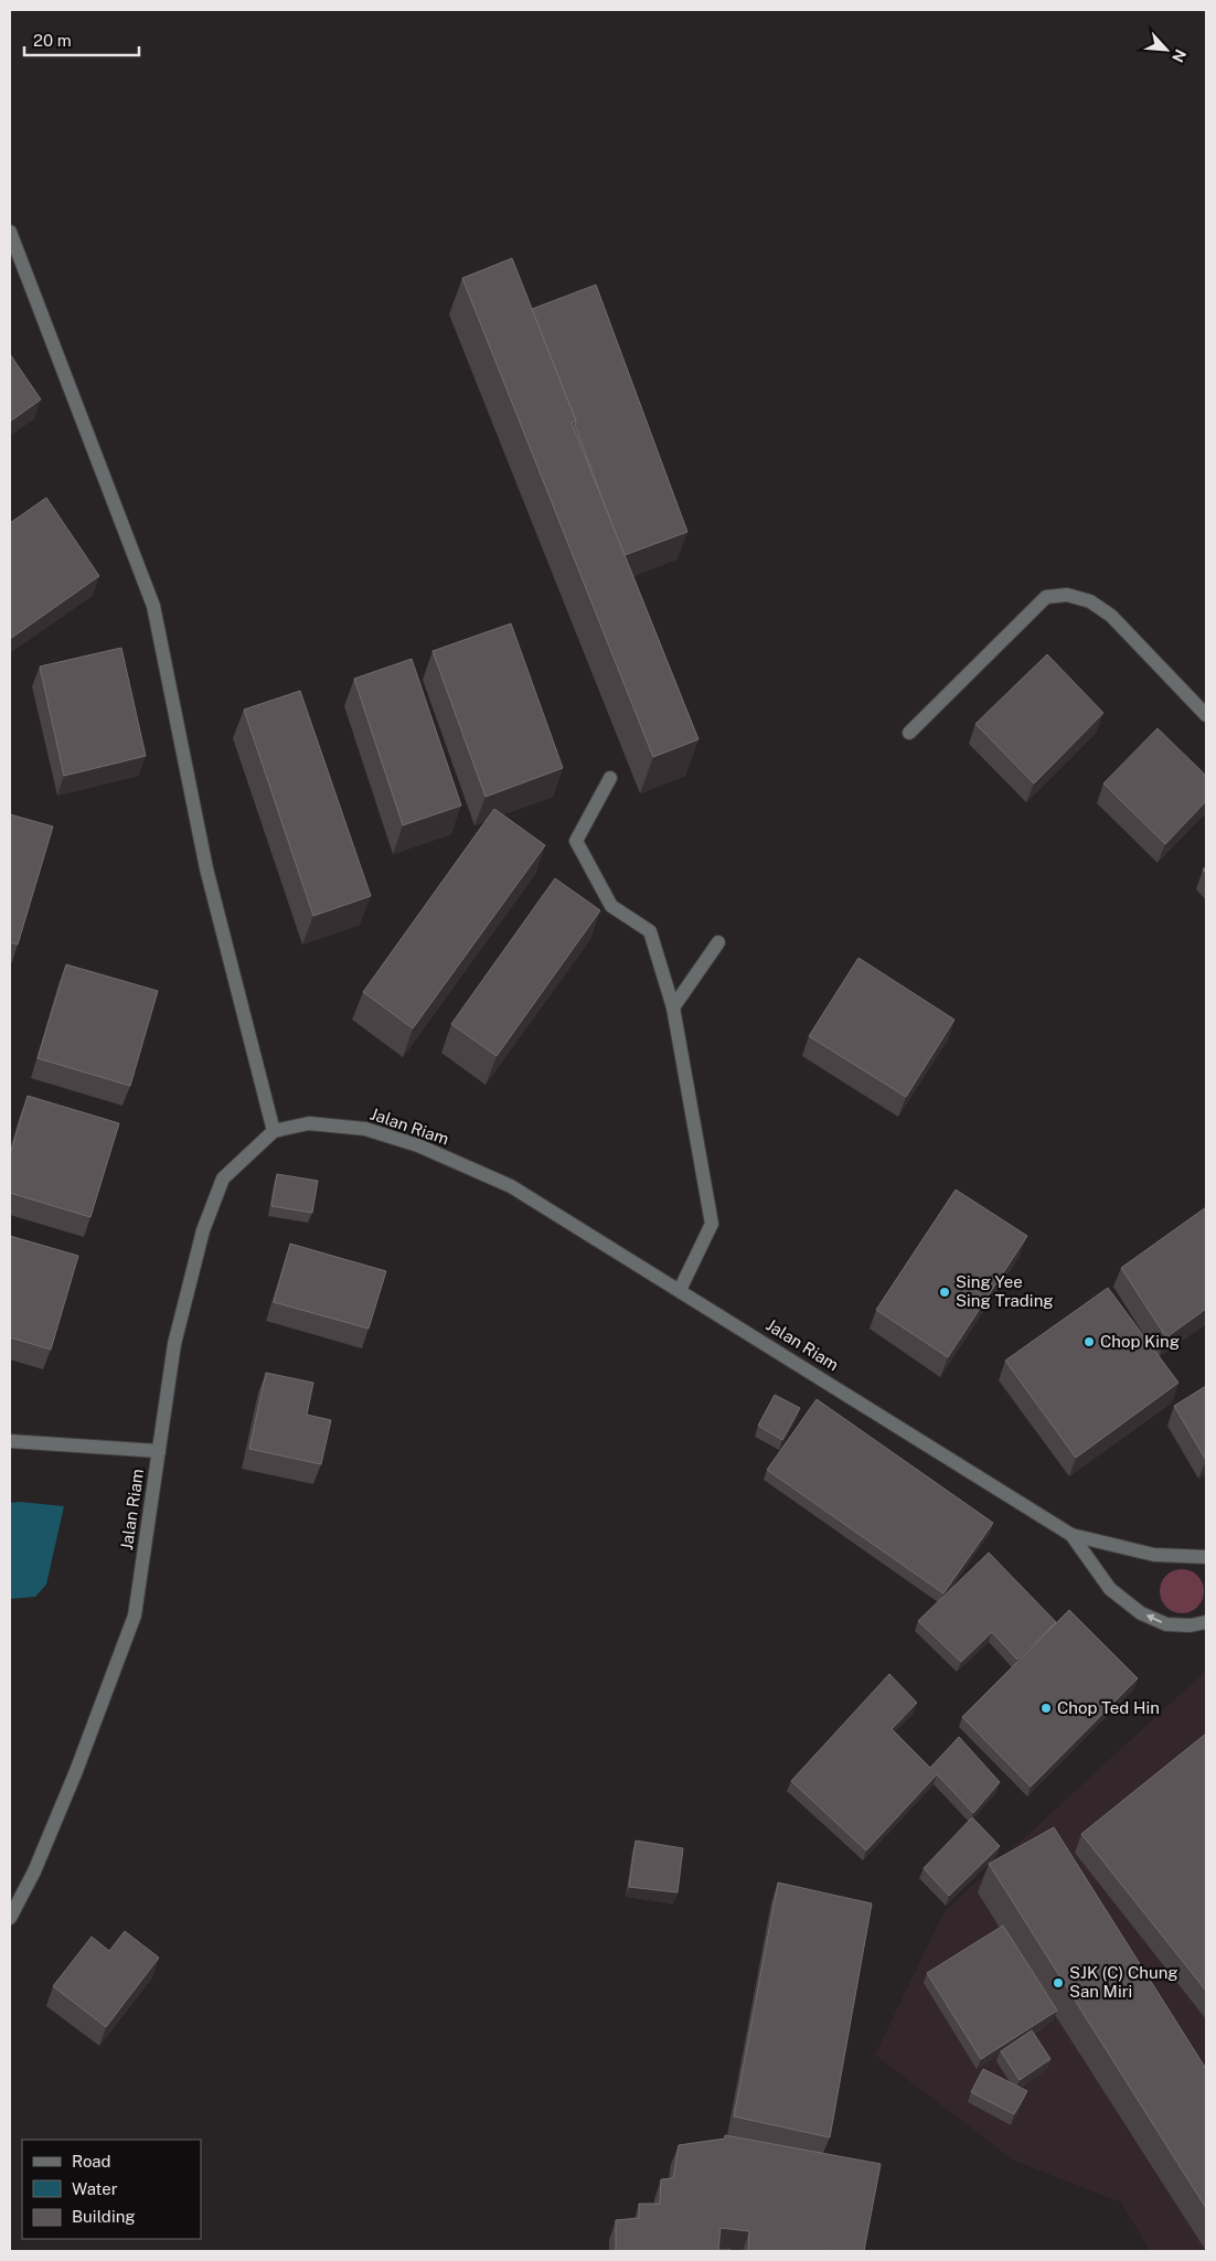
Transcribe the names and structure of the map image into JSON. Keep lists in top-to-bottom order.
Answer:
{
  "streets": {
    "street": ["Jalan Riam"]
  },
  "places": [
    "Sing Yee Sing Trading",
    "Chop King",
    "Chop Ted Hin",
    "SJK (C) Chung San Miri"
  ],
  "legend": ["Road", "Water", "Building"],
  "scale_bar": "20 m",
  "north": "bottom right"
}
